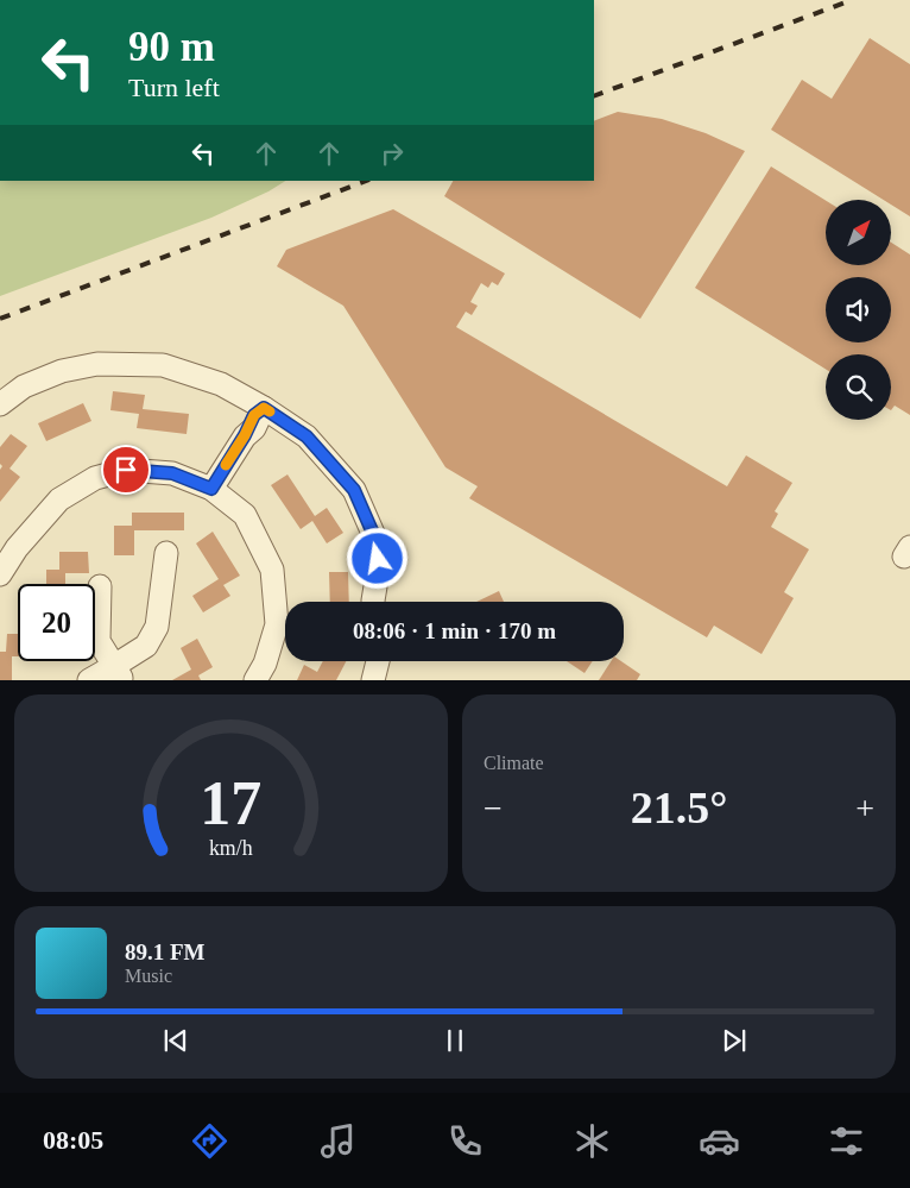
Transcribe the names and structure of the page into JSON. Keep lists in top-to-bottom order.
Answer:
{
  "north": "top right",
  "page": {
    "turn": ["90 m", "Turn left"],
    "limit": "20",
    "trip": "08:06 · 1 min · 170 m",
    "tile": "Climate",
    "heat": ["−", "21.5°", "+"],
    "song": ["89.1 FM", "Music"],
    "tabs": "08:05",
    "gauge": ["17", "km/h"]
  }
}
